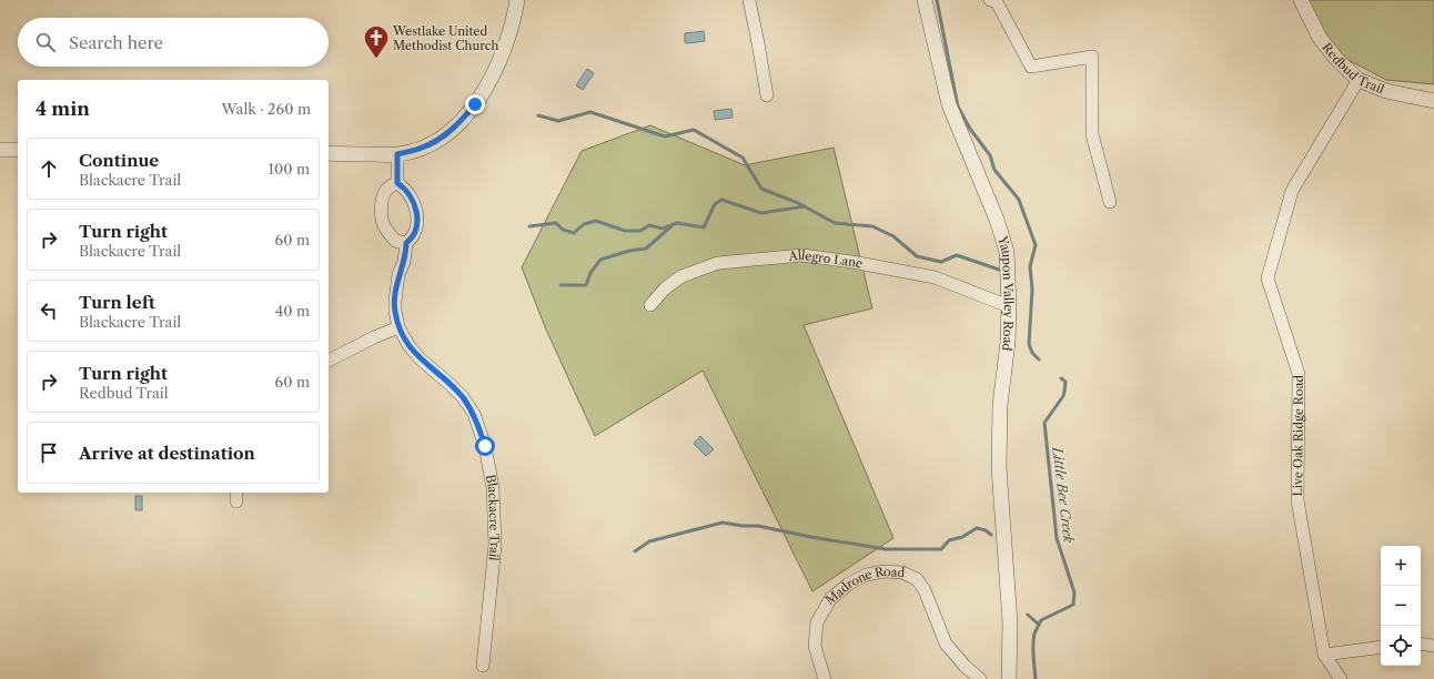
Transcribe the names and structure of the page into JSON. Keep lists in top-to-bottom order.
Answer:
{
  "streets": {
    "street": [
      "Redbud Trail",
      "Allegro Lane",
      "Yaupon Valley Road",
      "Live Oak Ridge Road",
      "Blackacre Trail",
      "Madrone Road"
    ]
  },
  "crossings": [
    ["Redbud Trail", "Live Oak Ridge Road"],
    ["Allegro Lane", "Yaupon Valley Road"]
  ],
  "water": ["Little Bee Creek"],
  "places": {
    "church": ["Westlake United Methodist Church"]
  },
  "page": {
    "search": "Search here",
    "heading": ["4 min", "Walk · 260 m"],
    "list": [
      ["Continue", "Blackacre Trail", "100 m"],
      ["Turn right", "Blackacre Trail", "60 m"],
      ["Turn left", "Blackacre Trail", "40 m"],
      ["Turn right", "Redbud Trail", "60 m"],
      "Arrive at destination"
    ],
    "map_buttons": ["+", "−"]
  }
}
